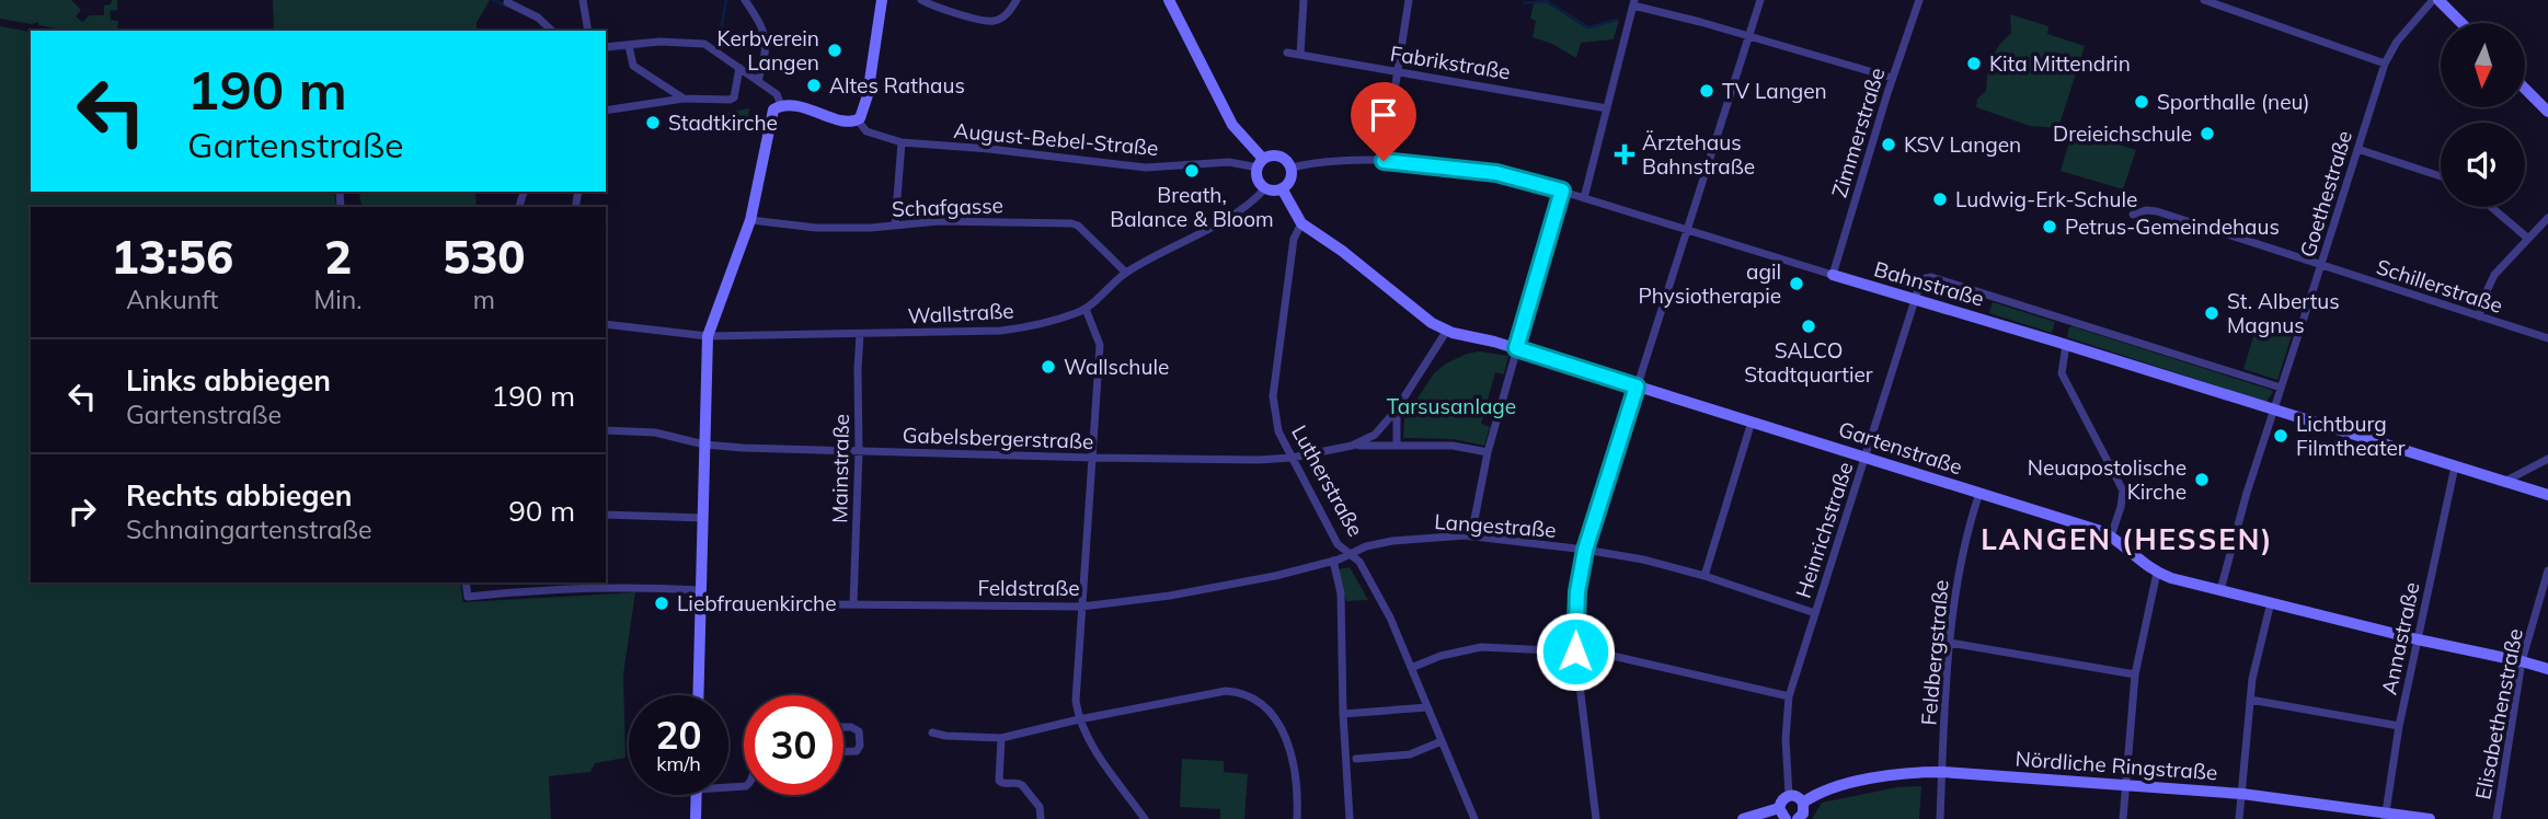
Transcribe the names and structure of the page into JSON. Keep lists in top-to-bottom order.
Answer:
{
  "streets": {
    "street": [
      "Fabrikstraße",
      "Zimmerstraße",
      "August-Bebel-Straße",
      "Goethestraße",
      "Schafgasse",
      "Bahnstraße",
      "Schillerstraße",
      "Wallstraße",
      "Gabelsbergerstraße",
      "Gartenstraße",
      "Mainstraße",
      "Lutherstraße",
      "Langestraße",
      "Heinrichstraße",
      "Feldstraße",
      "Annastraße",
      "Feldbergstraße",
      "Elisabethenstraße",
      "Nördliche Ringstraße"
    ]
  },
  "crossings": [
    ["Zimmerstraße", "Bahnstraße"],
    ["August-Bebel-Straße", "Bahnstraße"],
    ["August-Bebel-Straße", "Wallstraße"],
    ["August-Bebel-Straße", "Gartenstraße"],
    ["Goethestraße", "Bahnstraße"],
    ["Goethestraße", "Schillerstraße"],
    ["Goethestraße", "Gartenstraße"],
    ["Schafgasse", "Wallstraße"],
    ["Bahnstraße", "Wallstraße"],
    ["Bahnstraße", "Gartenstraße"],
    ["Bahnstraße", "Heinrichstraße"],
    ["Bahnstraße", "Annastraße"],
    ["Wallstraße", "Gartenstraße"],
    ["Wallstraße", "Mainstraße"],
    ["Gabelsbergerstraße", "Mainstraße"],
    ["Gabelsbergerstraße", "Lutherstraße"],
    ["Gartenstraße", "Lutherstraße"],
    ["Gartenstraße", "Heinrichstraße"],
    ["Gartenstraße", "Annastraße"],
    ["Gartenstraße", "Feldbergstraße"],
    ["Gartenstraße", "Elisabethenstraße"],
    ["Mainstraße", "Feldstraße"],
    ["Lutherstraße", "Langestraße"],
    ["Lutherstraße", "Feldstraße"],
    ["Langestraße", "Heinrichstraße"],
    ["Langestraße", "Feldstraße"],
    ["Annastraße", "Nördliche Ringstraße"],
    ["Feldbergstraße", "Nördliche Ringstraße"]
  ],
  "districts": ["LANGEN (HESSEN)"],
  "parks": ["Tarsusanlage"],
  "places": {
    "other": [
      "Kerbverein Langen",
      "Kita Mittendrin",
      "Altes Rathaus",
      "TV Langen",
      "Sporthalle (neu)",
      "Stadtkirche",
      "Dreieichschule",
      "KSV Langen",
      "Breath, Balance & Bloom",
      "Ludwig-Erk-Schule",
      "Petrus-Gemeindehaus",
      "agil Physiotherapie",
      "St. Albertus Magnus",
      "SALCO Stadtquartier",
      "Wallschule",
      "Lichtburg Filmtheater",
      "Neuapostolische Kirche",
      "Liebfrauenkirche"
    ],
    "health": ["Ärztehaus Bahnstraße"]
  },
  "north": "bottom",
  "page": {
    "turn": ["190 m", "Gartenstraße"],
    "eta": [
      "13:56",
      "Ankunft",
      "2",
      "Min.",
      "530",
      "m"
    ],
    "list": [
      {
        "name": "Links abbiegen",
        "note": "Gartenstraße",
        "value": "190 m"
      },
      {
        "name": "Rechts abbiegen",
        "note": "Schnaingartenstraße",
        "value": "90 m"
      }
    ],
    "speed": "20 km/h",
    "limit": "30"
  }
}
